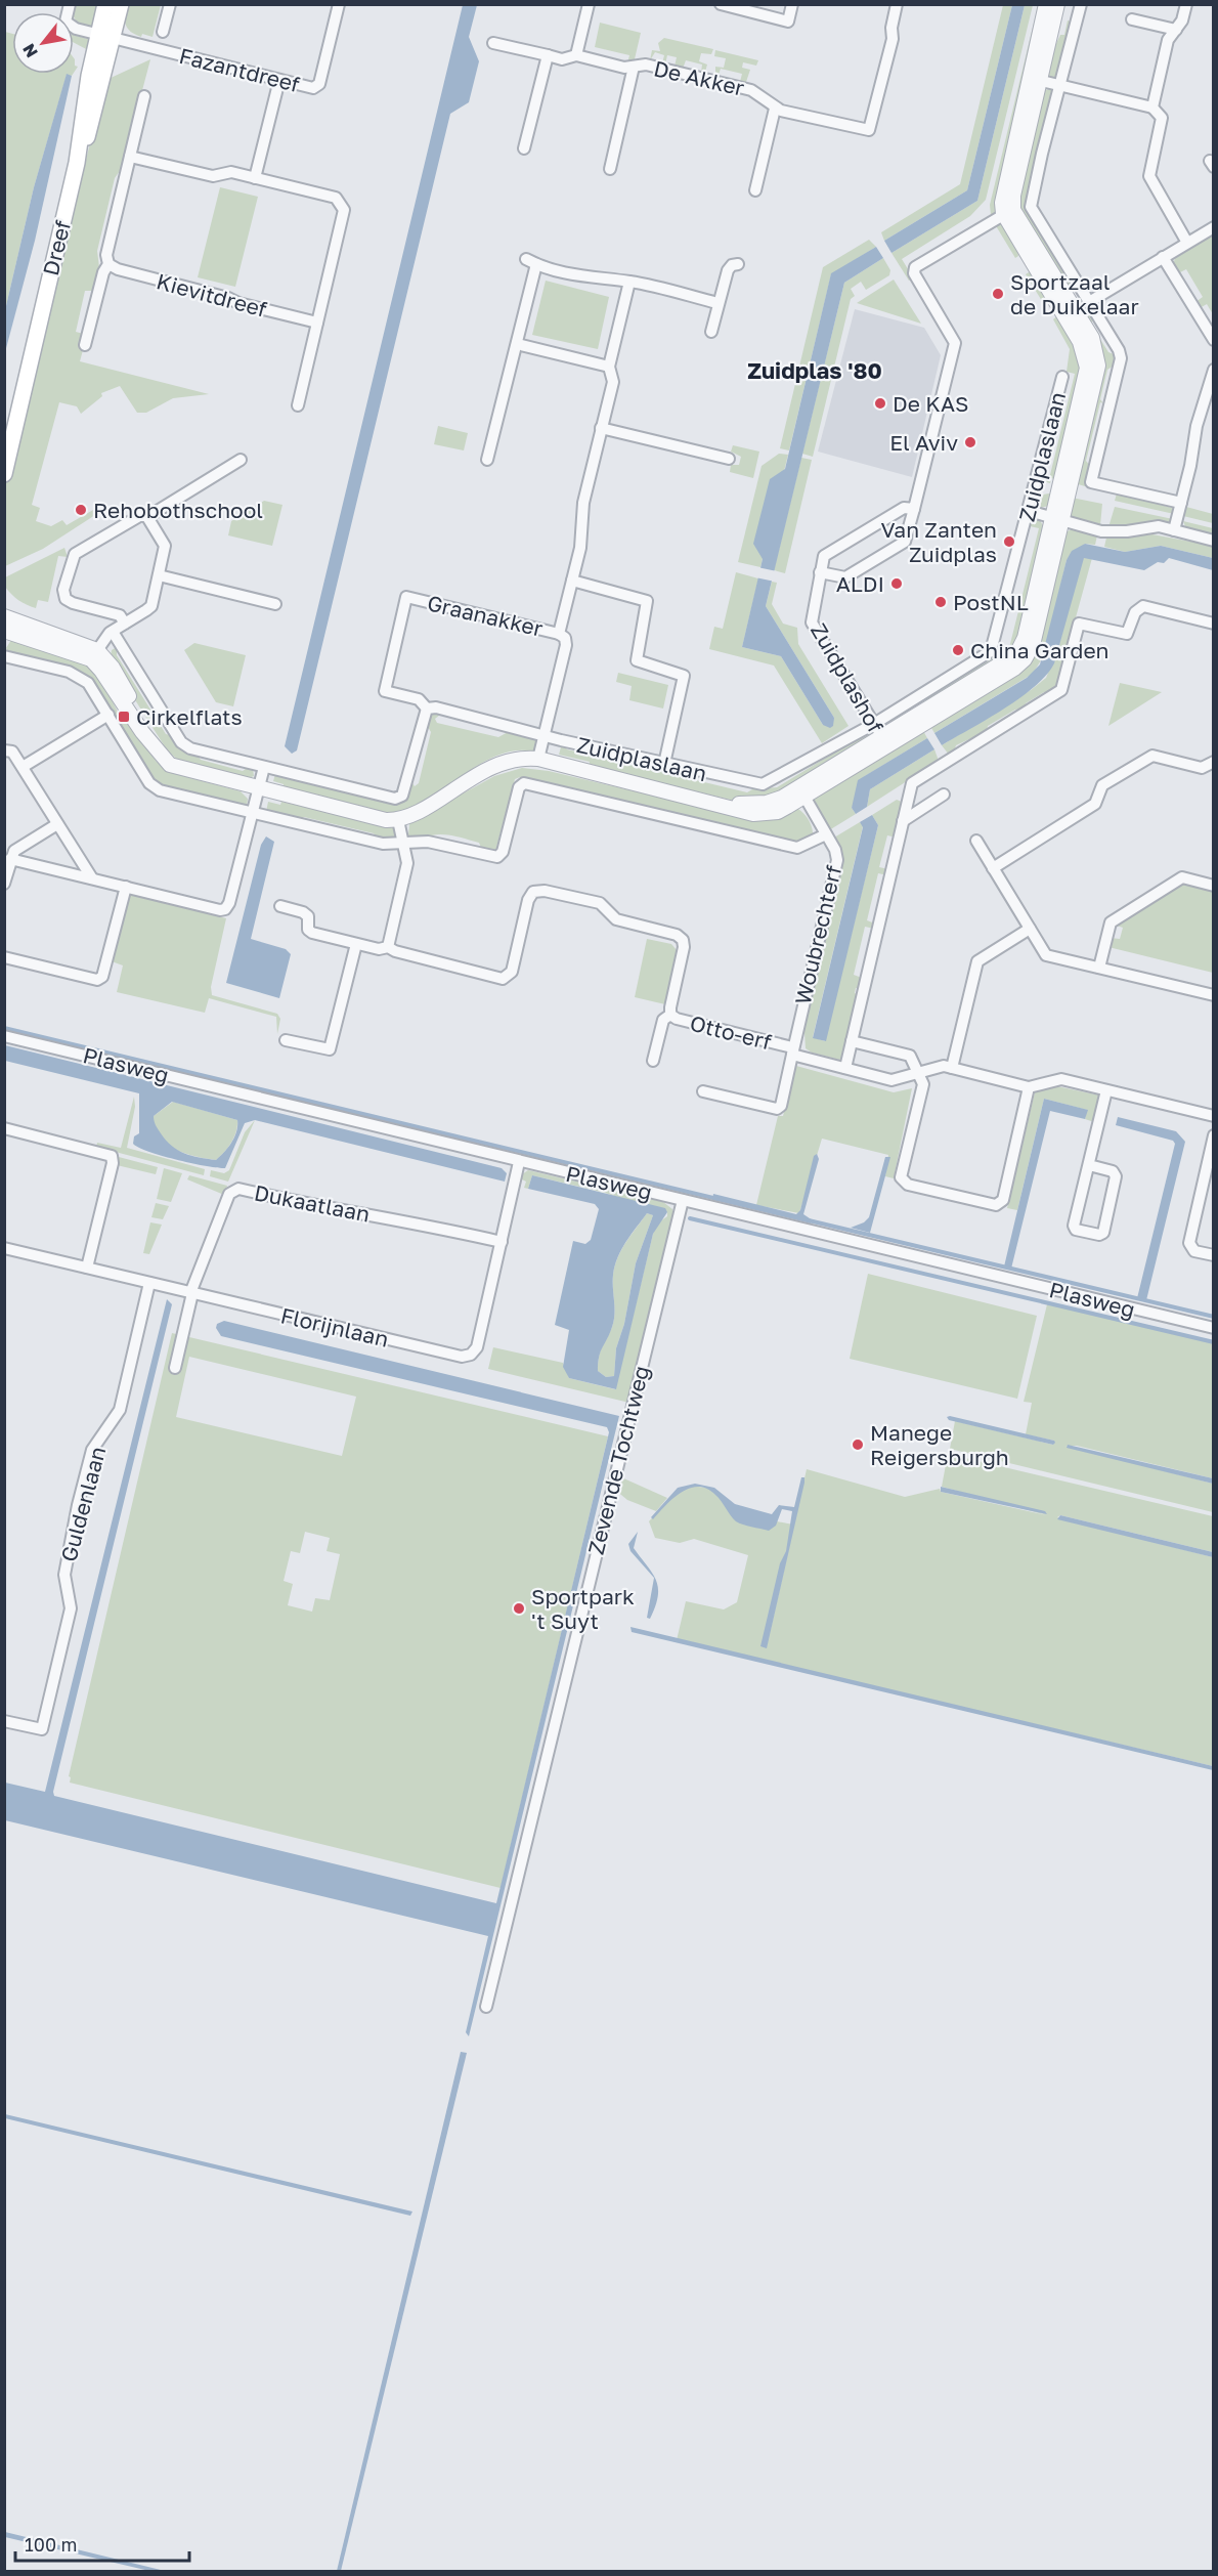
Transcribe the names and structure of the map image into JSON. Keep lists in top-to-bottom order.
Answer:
{
  "streets": {
    "main road": ["Dreef"],
    "street": [
      "Fazantdreef",
      "De Akker",
      "Kievitdreef",
      "Zuidplaslaan",
      "Graanakker",
      "Zuidplashof",
      "Woubrechterf",
      "Otto-erf",
      "Plasweg",
      "Dukaatlaan",
      "Florijnlaan",
      "Zevende Tochtweg",
      "Guldenlaan"
    ]
  },
  "crossings": [
    ["Fazantdreef", "Dreef"],
    ["Zuidplaslaan", "Graanakker"],
    ["Zuidplaslaan", "Zuidplashof"],
    ["Zuidplaslaan", "Woubrechterf"],
    ["Woubrechterf", "Otto-erf"],
    ["Plasweg", "Florijnlaan"],
    ["Plasweg", "Zevende Tochtweg"],
    ["Dukaatlaan", "Florijnlaan"],
    ["Florijnlaan", "Guldenlaan"]
  ],
  "districts": ["Zuidplas '80"],
  "places": {
    "other": [
      "Sportzaal de Duikelaar",
      "De KAS",
      "El Aviv",
      "Rehobothschool",
      "Van Zanten Zuidplas",
      "ALDI",
      "PostNL",
      "China Garden",
      "Manege Reigersburgh",
      "Sportpark 't Suyt"
    ],
    "transit": ["Cirkelflats"]
  },
  "scale_bar": "100 m",
  "north": "bottom left"
}
